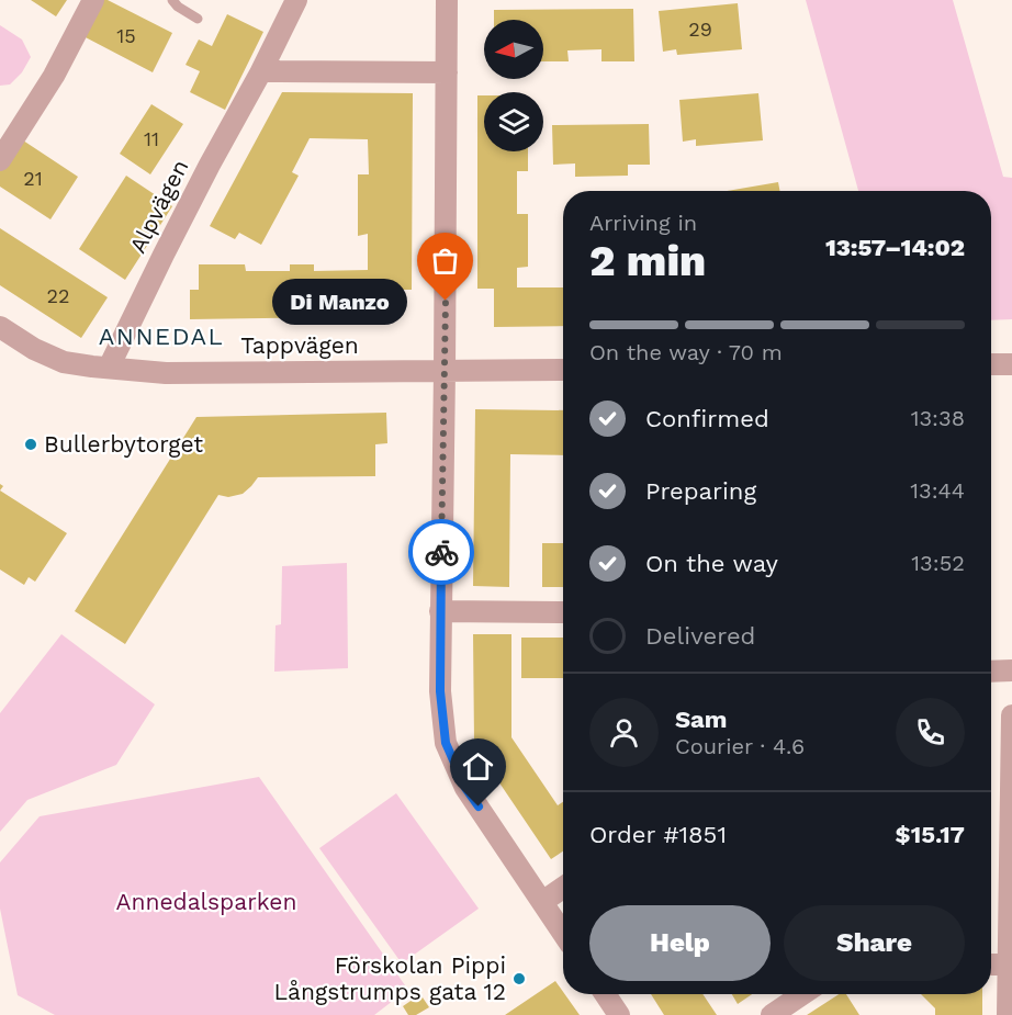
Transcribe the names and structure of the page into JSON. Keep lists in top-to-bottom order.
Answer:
{
  "streets": {
    "street": ["Alpvägen", "Tappvägen"]
  },
  "crossings": [
    ["Alpvägen", "Tappvägen"]
  ],
  "districts": ["ANNEDAL"],
  "parks": ["Annedalsparken"],
  "places": ["Di Manzo", "Bullerbytorget", "Förskolan Pippi Långstrumps gata 12"],
  "house_numbers": [
    "29",
    "15",
    "11",
    "21",
    "22"
  ],
  "north": "left",
  "page": {
    "heading": ["2 min", "Arriving in", "13:57–14:02"],
    "panel": [
      "Sam",
      "Courier · 4.6",
      "Order #1851",
      "$15.17"
    ],
    "bubble": "Di Manzo",
    "bar": "On the way · 70 m",
    "list": [
      ["Confirmed", "13:38"],
      ["Preparing", "13:44"],
      ["On the way", "13:52"],
      "Delivered"
    ],
    "buttons": ["Help", "Share"]
  }
}
